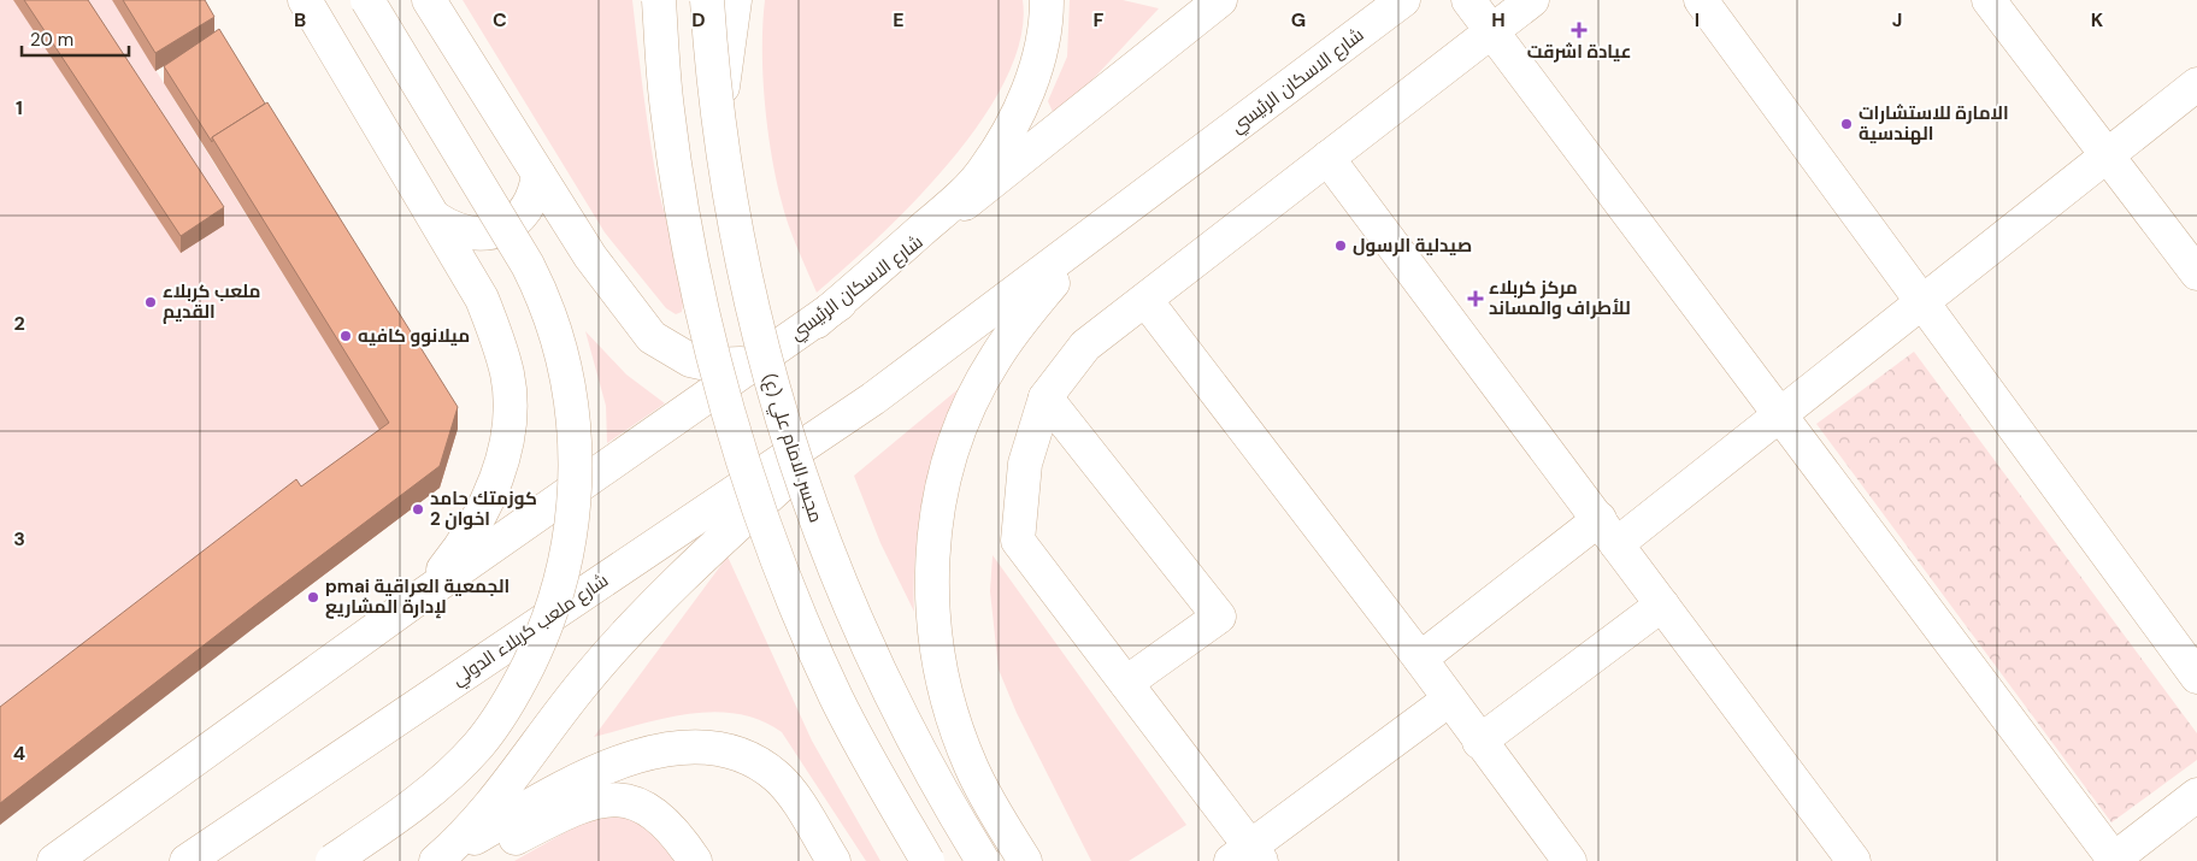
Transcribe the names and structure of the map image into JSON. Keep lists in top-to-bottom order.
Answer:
{
  "streets": {
    "main road": ["شارع الاسكان الرئيسي", "مجسر الامام علي (ع)", "شارع ملعب كربلاء الدولي"]
  },
  "crossings": [
    ["شارع الاسكان الرئيسي", "شارع ملعب كربلاء الدولي"]
  ],
  "places": {
    "health": ["عيادة اشرقت", "مركز كربلاء للأطراف والمساند"],
    "other": [
      "الامارة للاستشارات الهندسية",
      "صيدلية الرسول",
      "ملعب كربلاء القديم",
      "ميلانوو كافيه",
      "كوزمتك حامد اخوان 2",
      "pmai الجمعية العراقية لإدارة المشاريع"
    ]
  },
  "scale_bar": "20 m",
  "grid": {
    "columns": [
      "B",
      "C",
      "D",
      "E",
      "F",
      "G",
      "H",
      "I",
      "J",
      "K"
    ],
    "rows": [
      "1",
      "2",
      "3",
      "4"
    ]
  }
}
